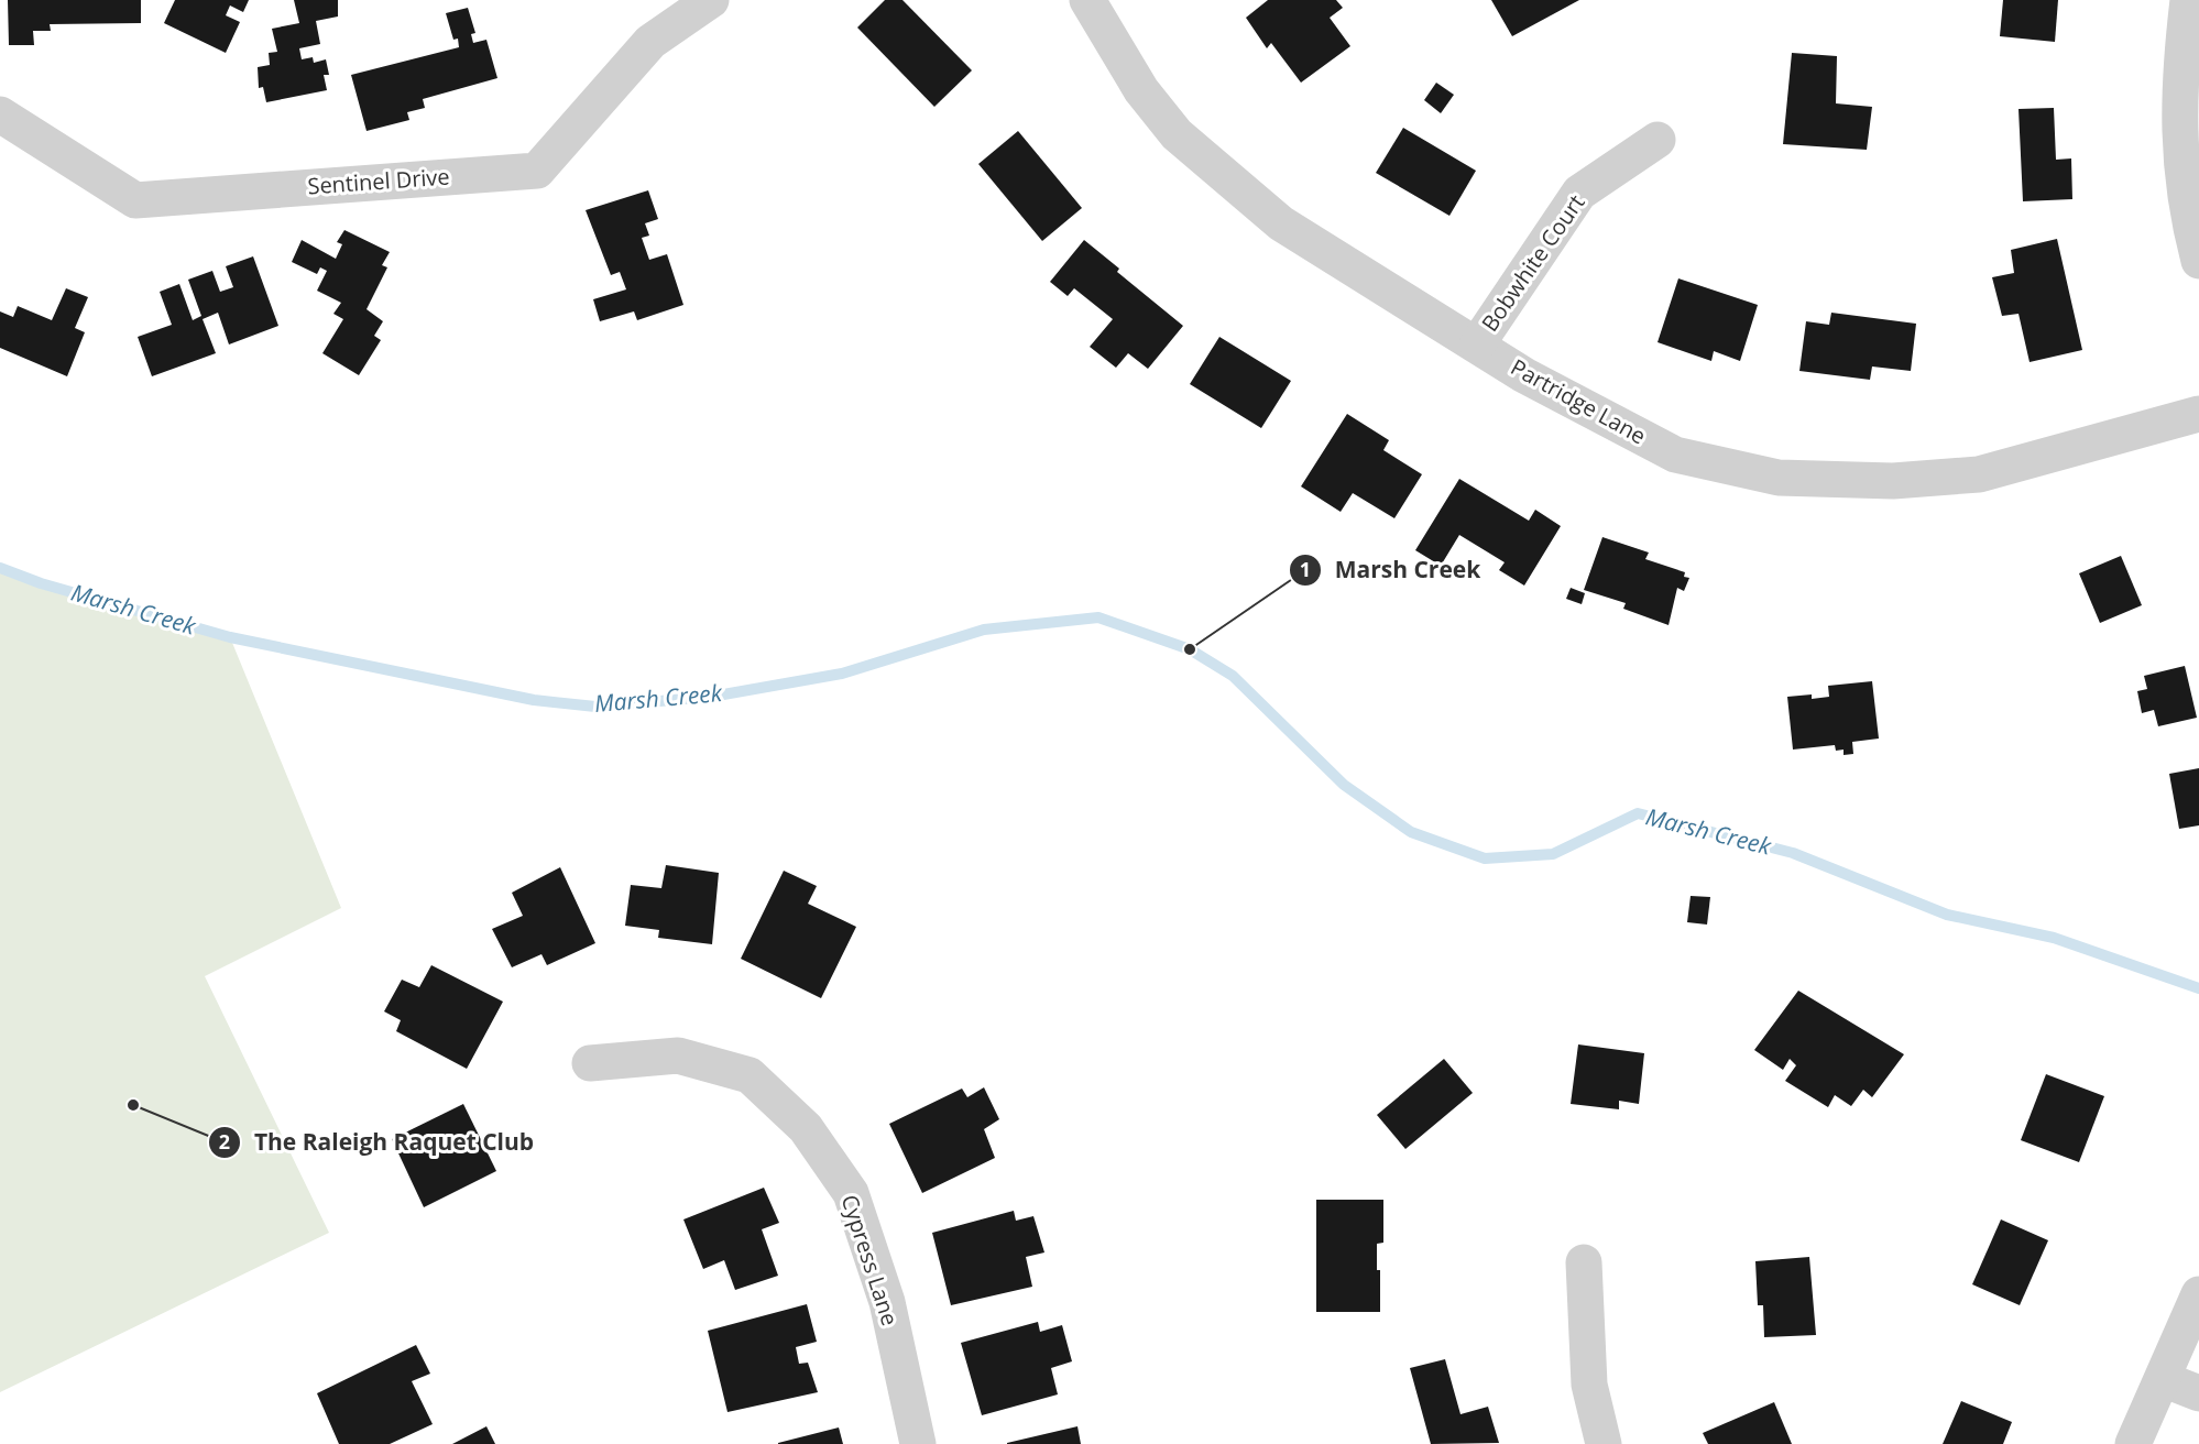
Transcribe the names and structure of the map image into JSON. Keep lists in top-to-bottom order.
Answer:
{
  "streets": {
    "street": [
      "Sentinel Drive",
      "Bobwhite Court",
      "Partridge Lane",
      "Cypress Lane"
    ]
  },
  "crossings": [
    ["Bobwhite Court", "Partridge Lane"]
  ],
  "water": ["Marsh Creek"],
  "places": ["Marsh Creek", "The Raleigh Raquet Club"]
}
